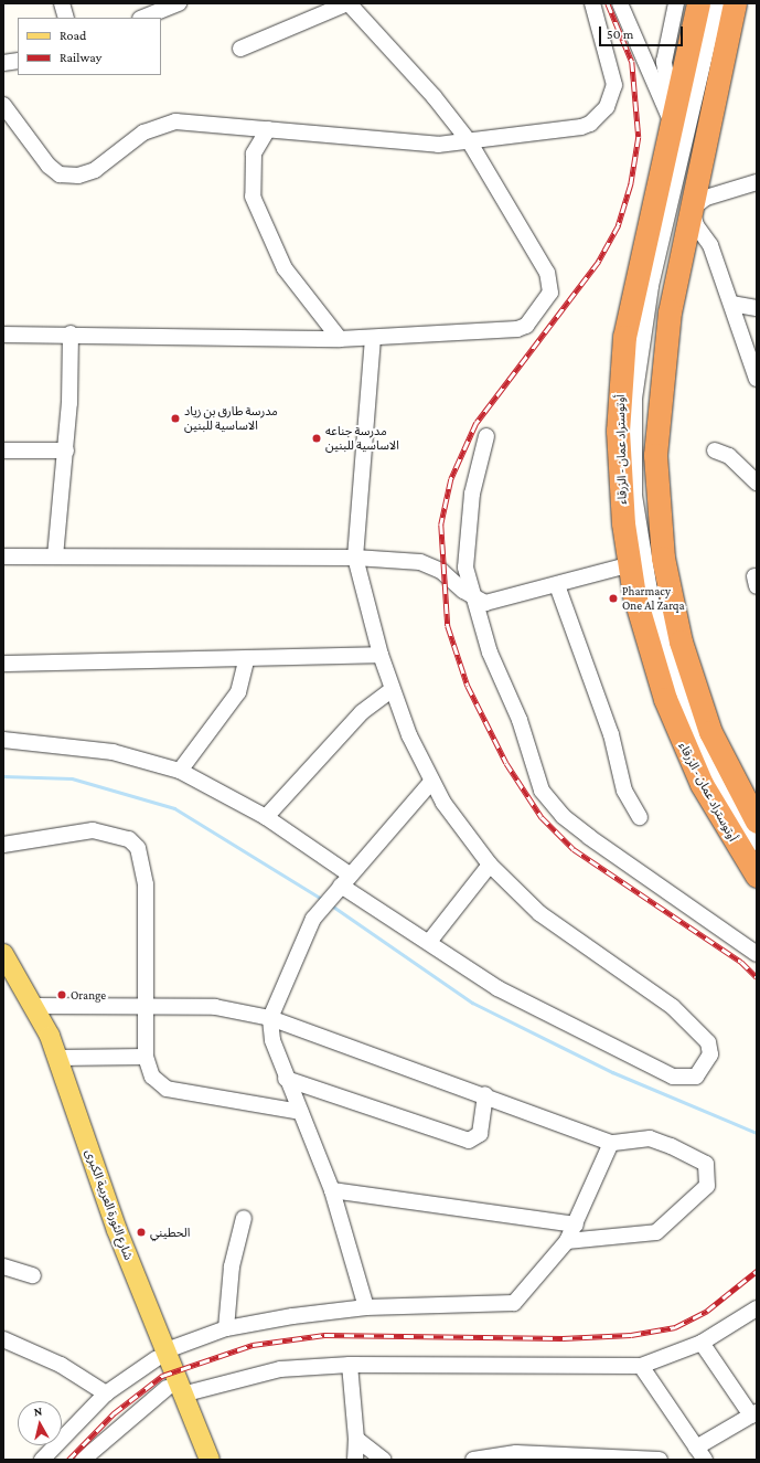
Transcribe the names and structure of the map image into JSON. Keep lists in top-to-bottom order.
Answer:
{
  "streets": {
    "highway": ["أوتوستراد عمان - الزرقاء"],
    "main road": ["شارع الثورة العربية الكبرى"]
  },
  "places": [
    "مدرسة طارق بن زياد الاساسية للبنين",
    "مدرسة جناعه الاساسية للبنين",
    "Pharmacy One Al Zarqa",
    "Orange",
    "الحطيني"
  ],
  "legend": ["Road", "Railway"],
  "scale_bar": "50 m",
  "north": "top"
}
